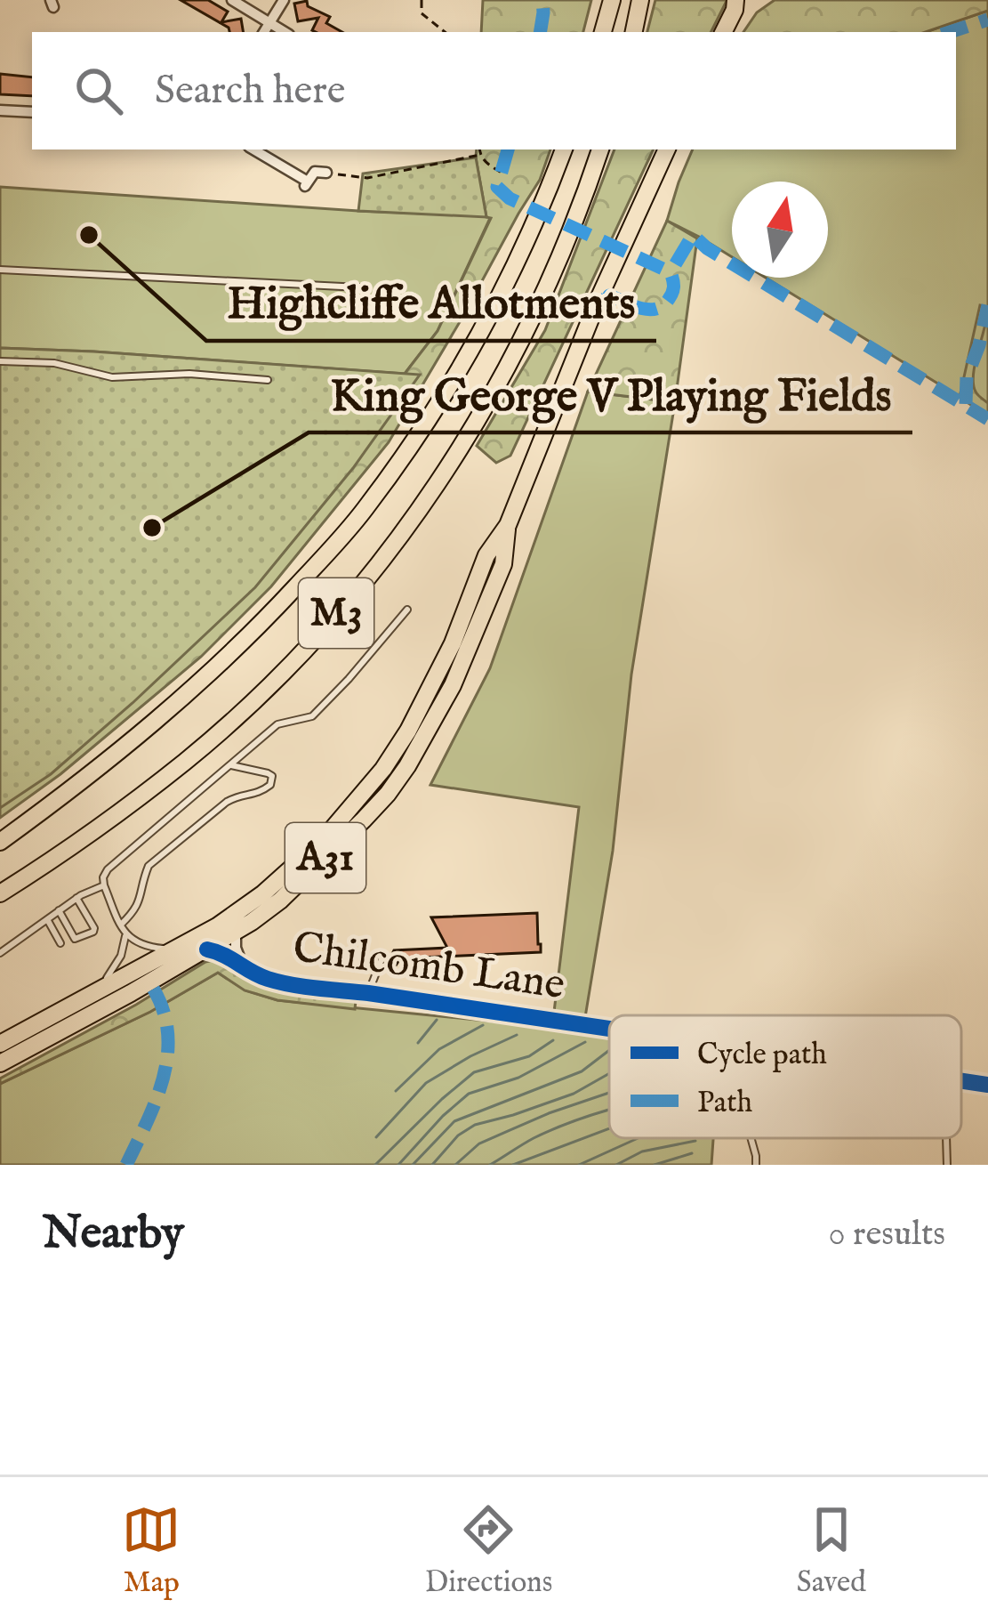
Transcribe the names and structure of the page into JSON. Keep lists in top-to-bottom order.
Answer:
{
  "streets": {
    "highway": ["M3", "A31"],
    "street": ["Chilcomb Lane"]
  },
  "crossings": [
    ["A31", "Chilcomb Lane"]
  ],
  "places": ["Highcliffe Allotments", "King George V Playing Fields"],
  "legend": ["Cycle path", "Path"],
  "north": "top",
  "page": {
    "search": "Search here",
    "heading": ["Nearby", "0 results"],
    "nav": ["Map", "Directions", "Saved"]
  }
}
